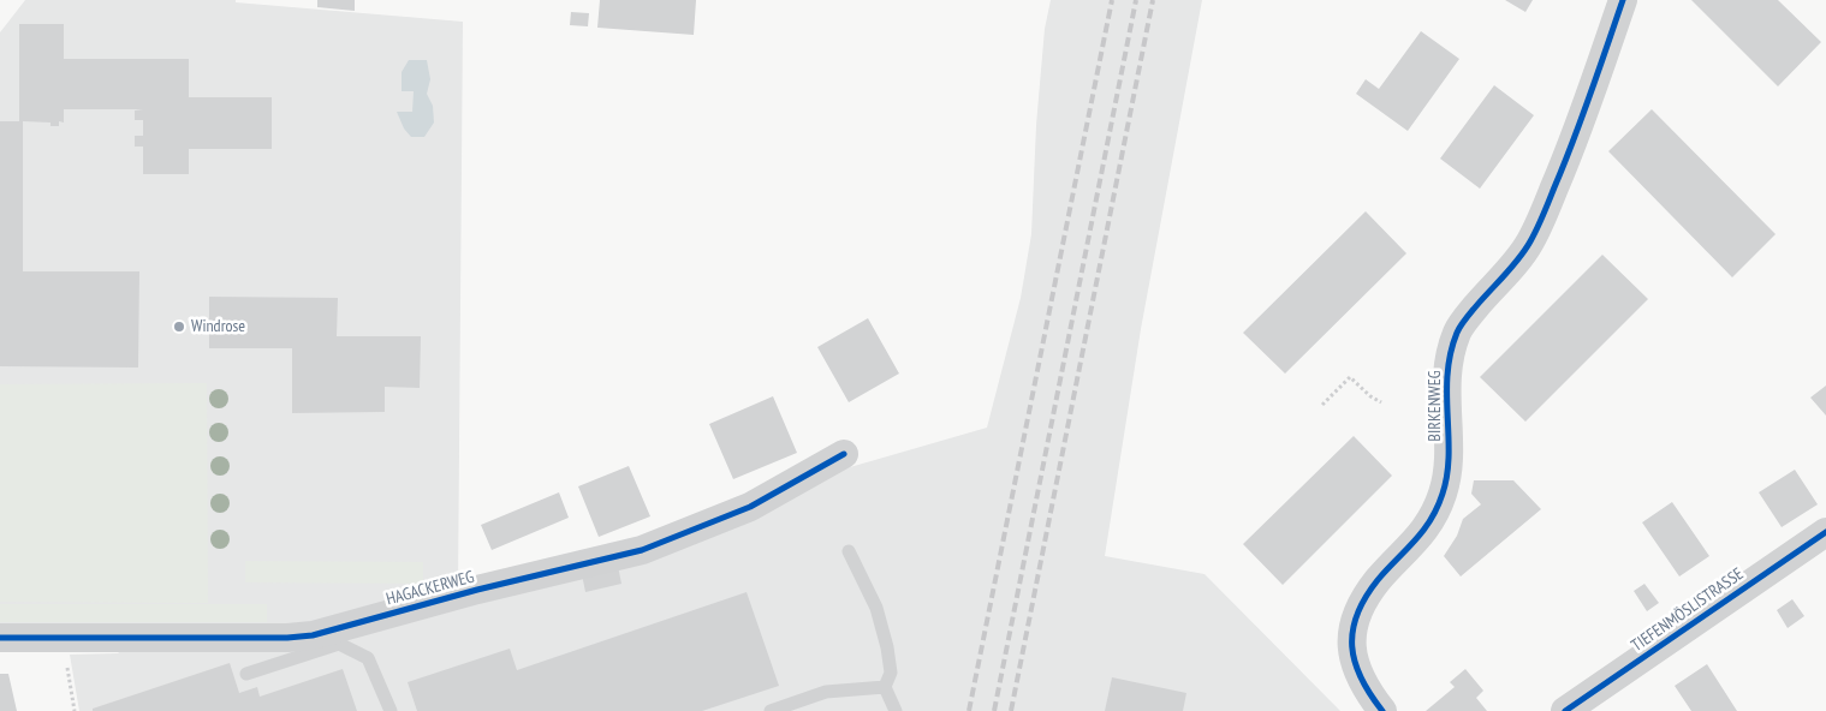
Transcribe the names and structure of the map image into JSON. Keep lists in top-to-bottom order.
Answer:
{
  "streets": {
    "street": ["BIRKENWEG", "HAGACKERWEG", "TIEFENMÖSLISTRASSE"]
  },
  "places": ["Windrose"]
}
